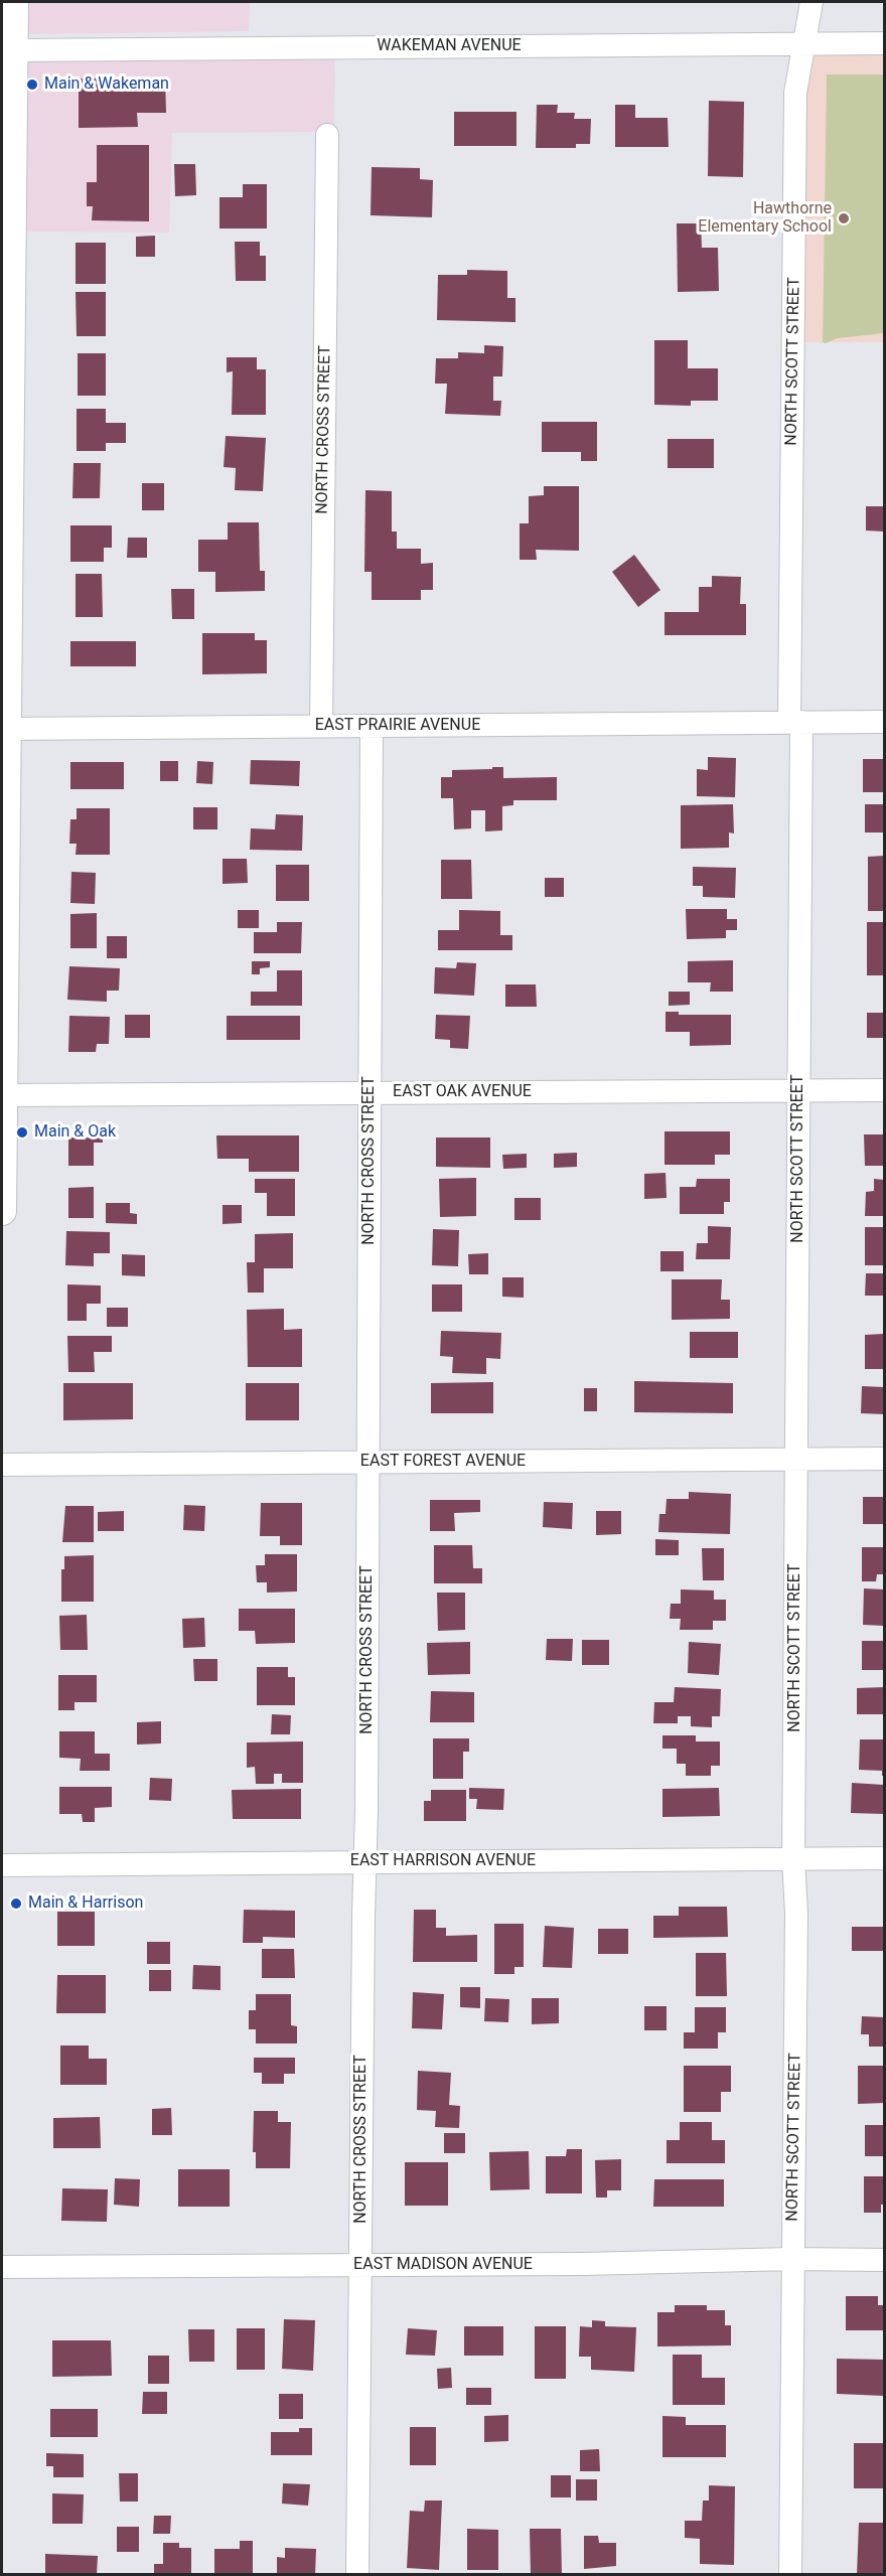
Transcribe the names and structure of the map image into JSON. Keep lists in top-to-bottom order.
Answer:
{
  "streets": {
    "street": [
      "WAKEMAN AVENUE",
      "NORTH SCOTT STREET",
      "NORTH CROSS STREET",
      "EAST PRAIRIE AVENUE",
      "EAST OAK AVENUE",
      "EAST FOREST AVENUE",
      "EAST HARRISON AVENUE",
      "EAST MADISON AVENUE"
    ]
  },
  "crossings": [
    ["WAKEMAN AVENUE", "NORTH SCOTT STREET"],
    ["NORTH SCOTT STREET", "EAST PRAIRIE AVENUE"],
    ["NORTH SCOTT STREET", "EAST OAK AVENUE"],
    ["NORTH SCOTT STREET", "EAST FOREST AVENUE"],
    ["NORTH SCOTT STREET", "EAST HARRISON AVENUE"],
    ["NORTH SCOTT STREET", "EAST MADISON AVENUE"],
    ["NORTH CROSS STREET", "EAST PRAIRIE AVENUE"],
    ["NORTH CROSS STREET", "EAST OAK AVENUE"],
    ["NORTH CROSS STREET", "EAST FOREST AVENUE"],
    ["NORTH CROSS STREET", "EAST HARRISON AVENUE"],
    ["NORTH CROSS STREET", "EAST MADISON AVENUE"]
  ],
  "places": [
    "Main & Wakeman",
    "Hawthorne Elementary School",
    "Main & Oak",
    "Main & Harrison"
  ]
}
